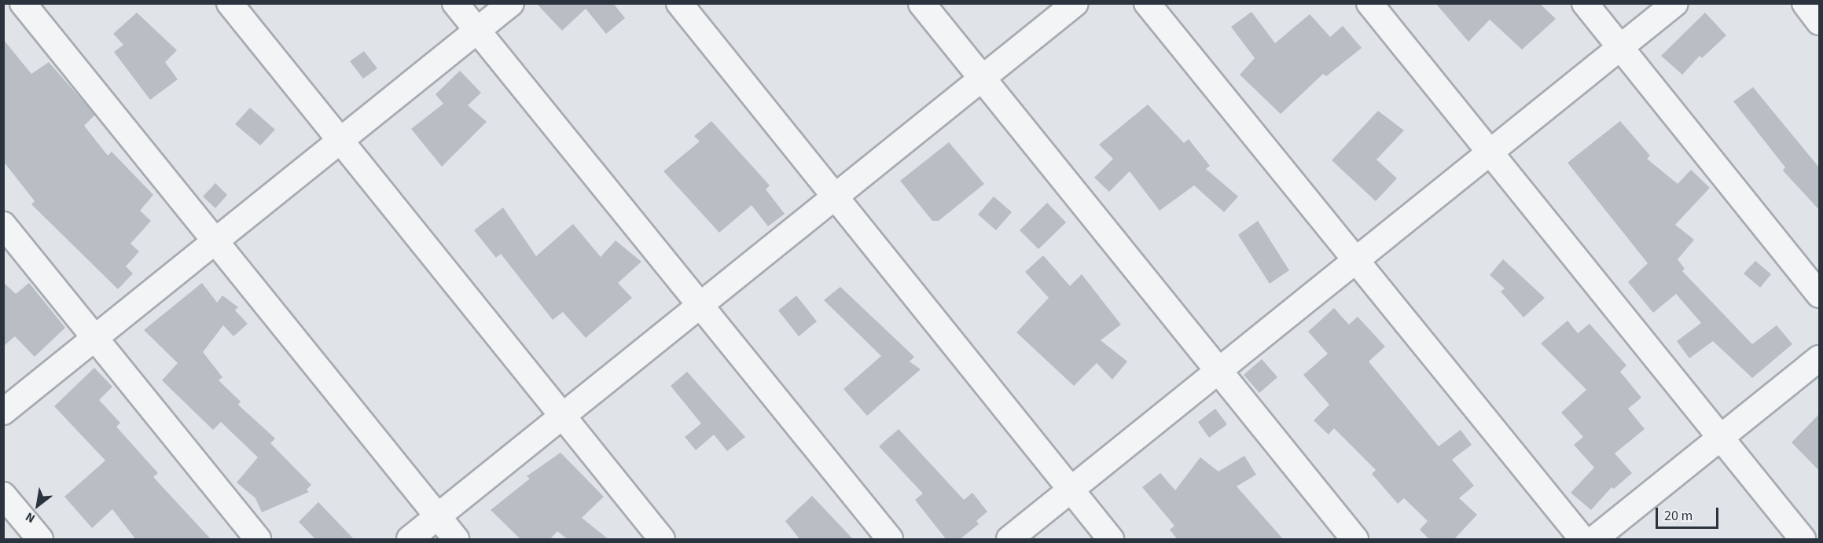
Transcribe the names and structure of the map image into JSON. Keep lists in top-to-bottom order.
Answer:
{
  "scale_bar": "20 m",
  "north": "bottom left"
}
